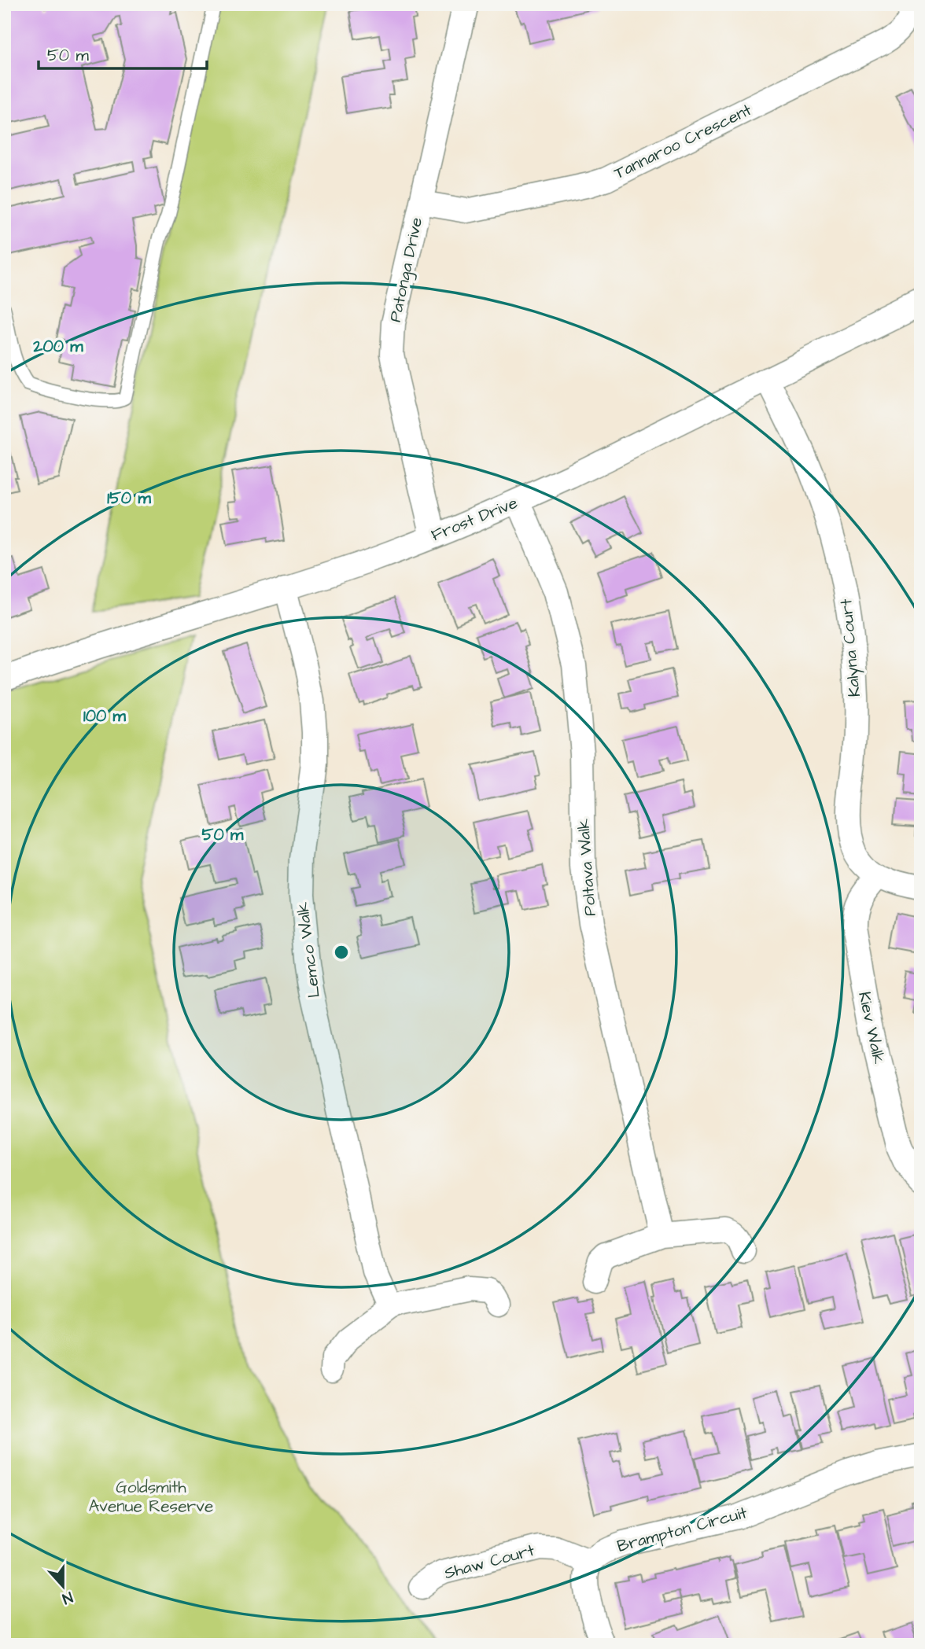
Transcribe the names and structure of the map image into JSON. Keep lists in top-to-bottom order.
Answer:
{
  "streets": {
    "street": [
      "Tannaroo Crescent",
      "Patonga Drive",
      "Frost Drive",
      "Kalyna Court",
      "Poltava Walk",
      "Lemco Walk",
      "Kiev Walk",
      "Brampton Circuit",
      "Shaw Court"
    ]
  },
  "crossings": [
    ["Tannaroo Crescent", "Patonga Drive"],
    ["Patonga Drive", "Frost Drive"],
    ["Frost Drive", "Kalyna Court"],
    ["Frost Drive", "Poltava Walk"],
    ["Frost Drive", "Lemco Walk"],
    ["Kalyna Court", "Kiev Walk"],
    ["Brampton Circuit", "Shaw Court"]
  ],
  "parks": ["Goldsmith Avenue Reserve"],
  "scale_bar": "50 m",
  "north": "bottom",
  "rings": [
    "200 m",
    "150 m",
    "100 m",
    "50 m"
  ]
}
